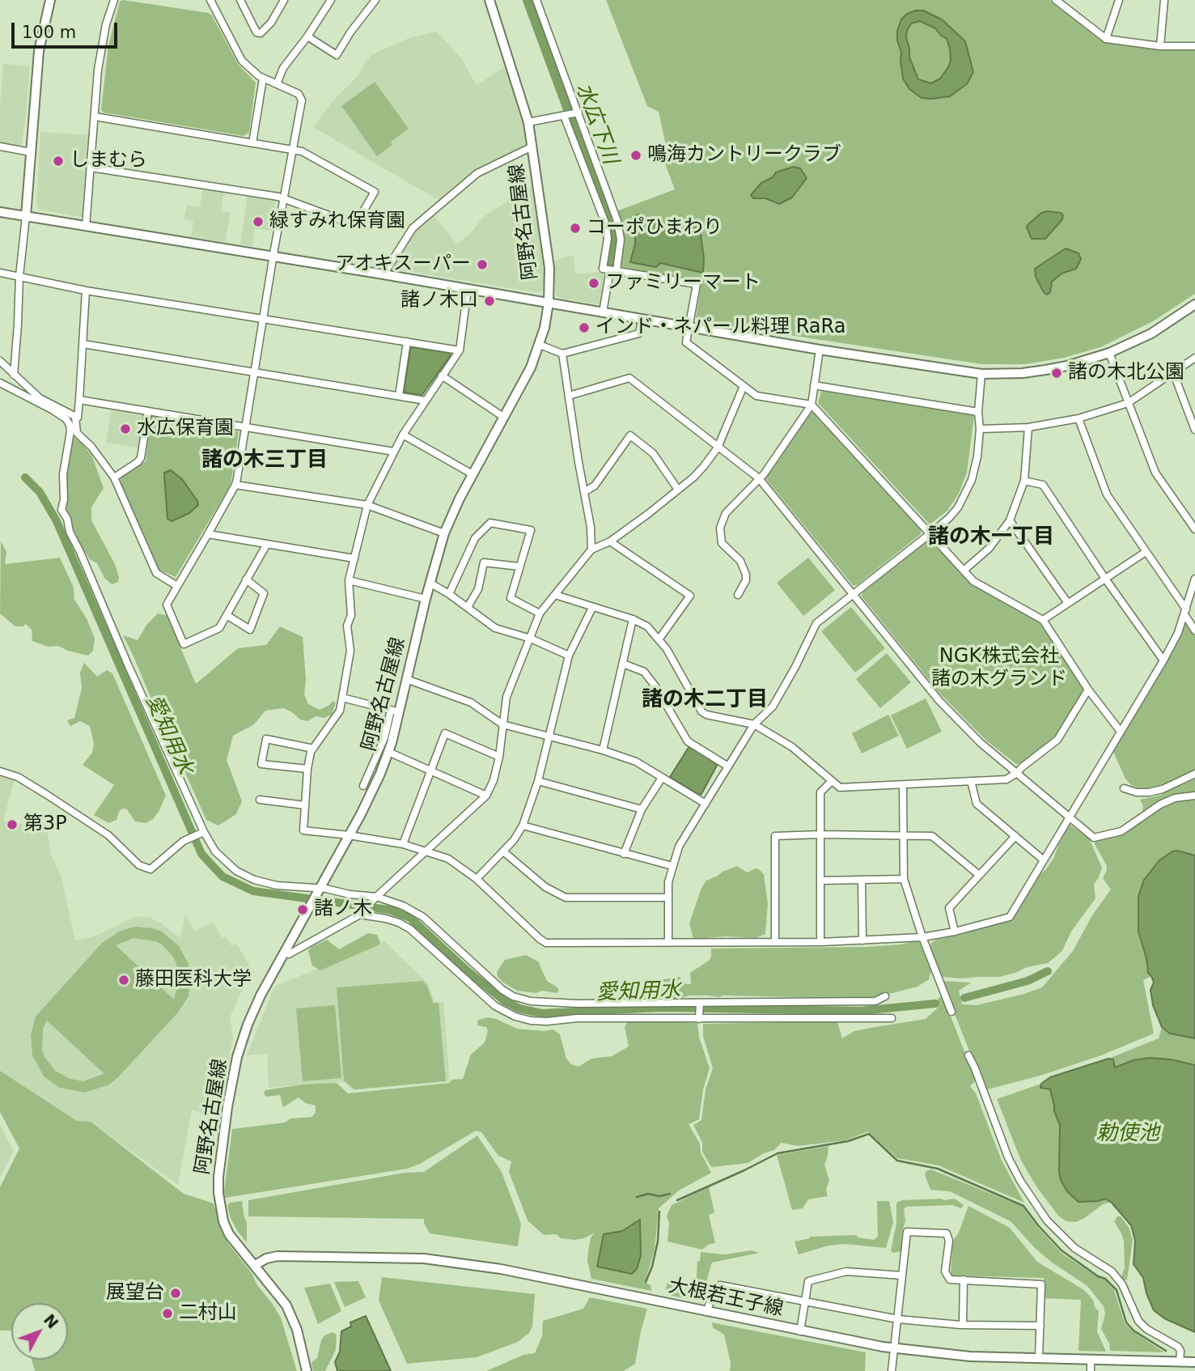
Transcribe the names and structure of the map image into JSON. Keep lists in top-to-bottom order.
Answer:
{
  "streets": {
    "street": ["阿野名古屋線", "大根若王子線"]
  },
  "crossings": [
    ["阿野名古屋線", "大根若王子線"]
  ],
  "districts": ["諸の木三丁目", "諸の木一丁目", "諸の木二丁目"],
  "water": ["水広下川", "愛知用水", "勅使池"],
  "parks": ["NGK株式会社 諸の木グランド"],
  "places": [
    "鳴海カントリークラブ",
    "しまむら",
    "緑すみれ保育園",
    "コーポひまわり",
    "アオキスーパー",
    "ファミリーマート",
    "諸ノ木口",
    "インド・ネパール料理 RaRa",
    "諸の木北公園",
    "水広保育園",
    "第3P",
    "諸ノ木",
    "藤田医科大学",
    "展望台",
    "二村山"
  ],
  "scale_bar": "100 m",
  "north": "top right"
}
